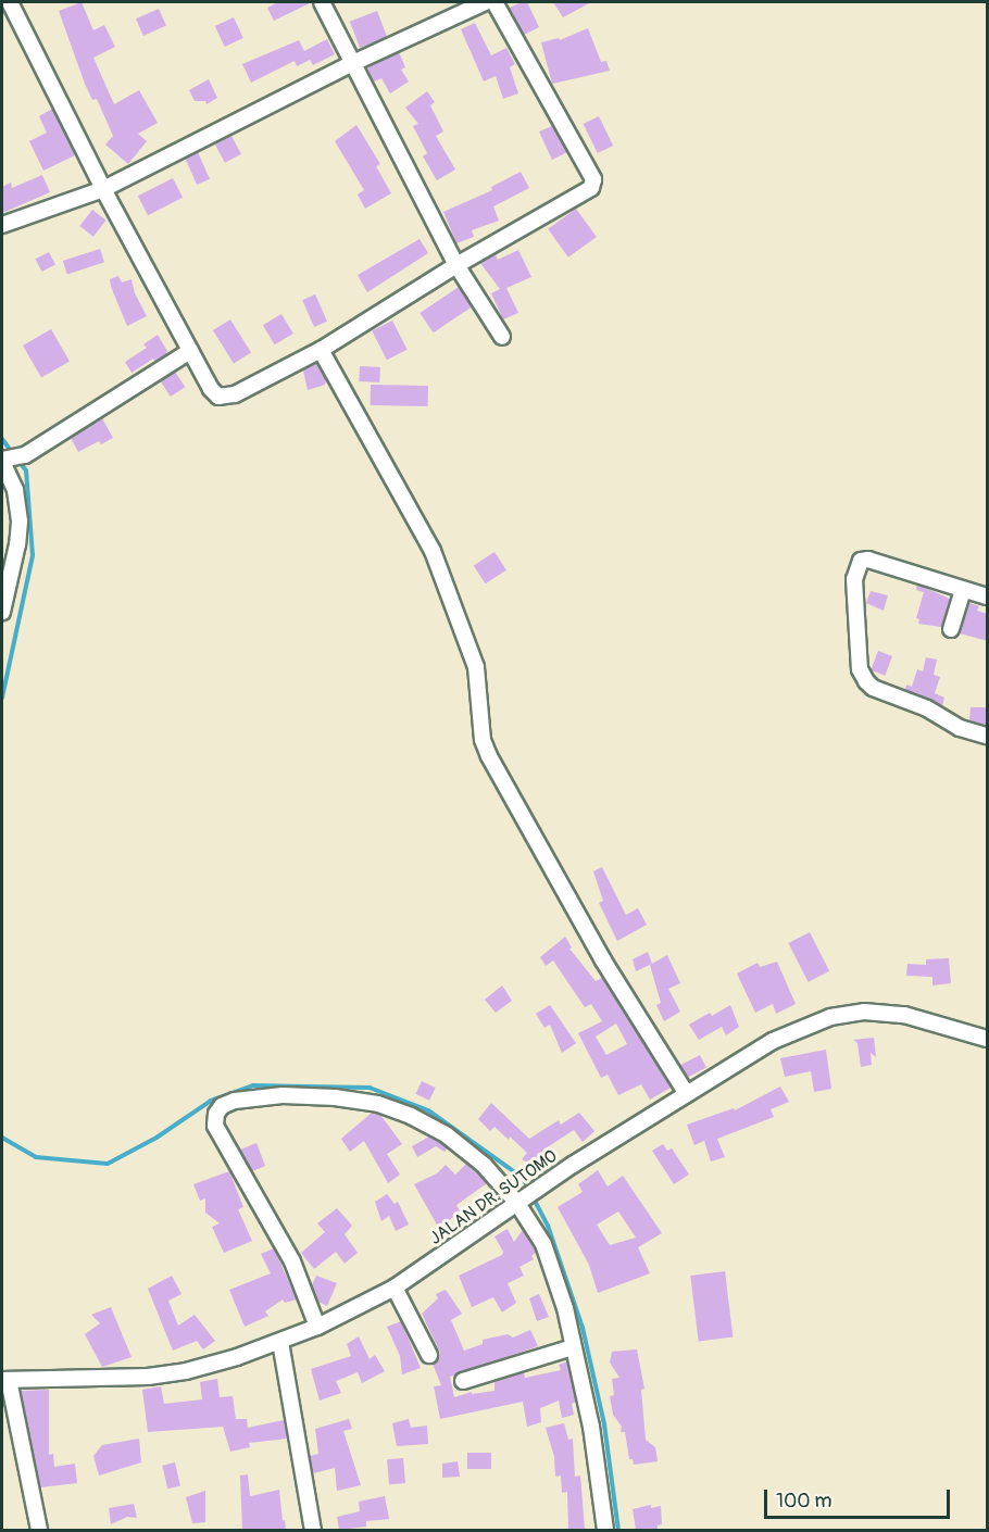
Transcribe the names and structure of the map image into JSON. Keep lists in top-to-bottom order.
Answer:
{
  "streets": {
    "street": ["JALAN DR. SUTOMO"]
  },
  "scale_bar": "100 m"
}
